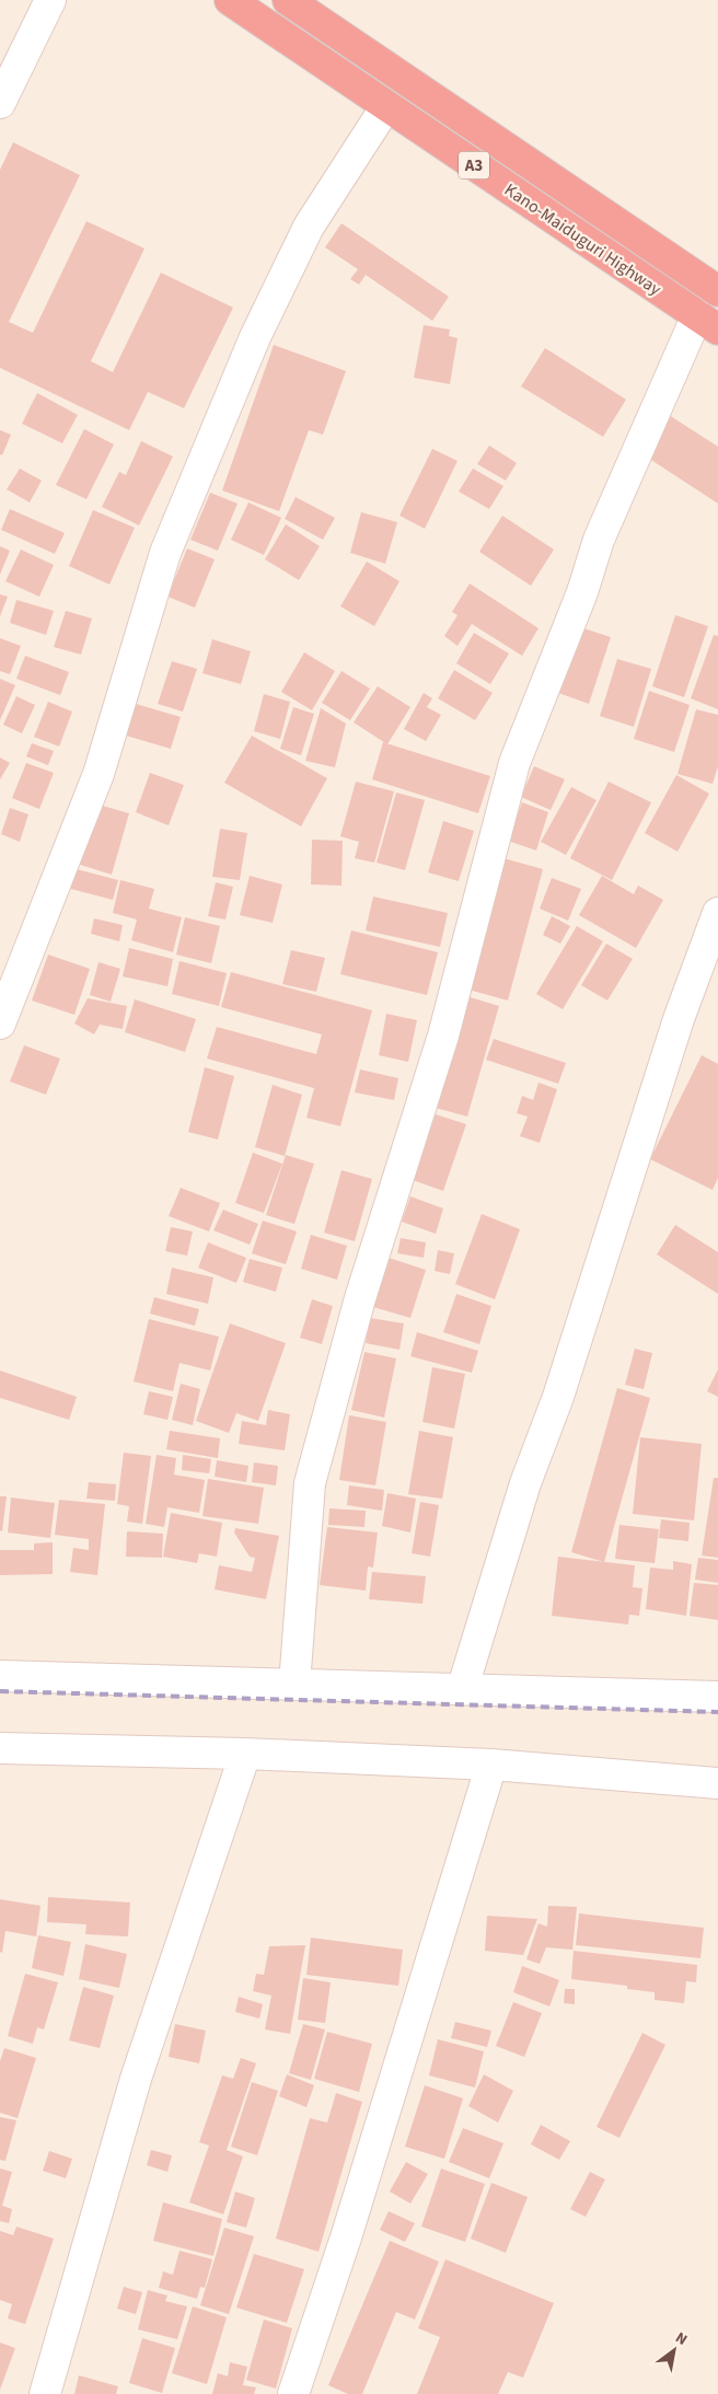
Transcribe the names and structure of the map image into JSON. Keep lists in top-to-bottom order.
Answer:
{
  "streets": {
    "highway": ["A3", "Kano-Maiduguri Highway"]
  },
  "north": "top right"
}
